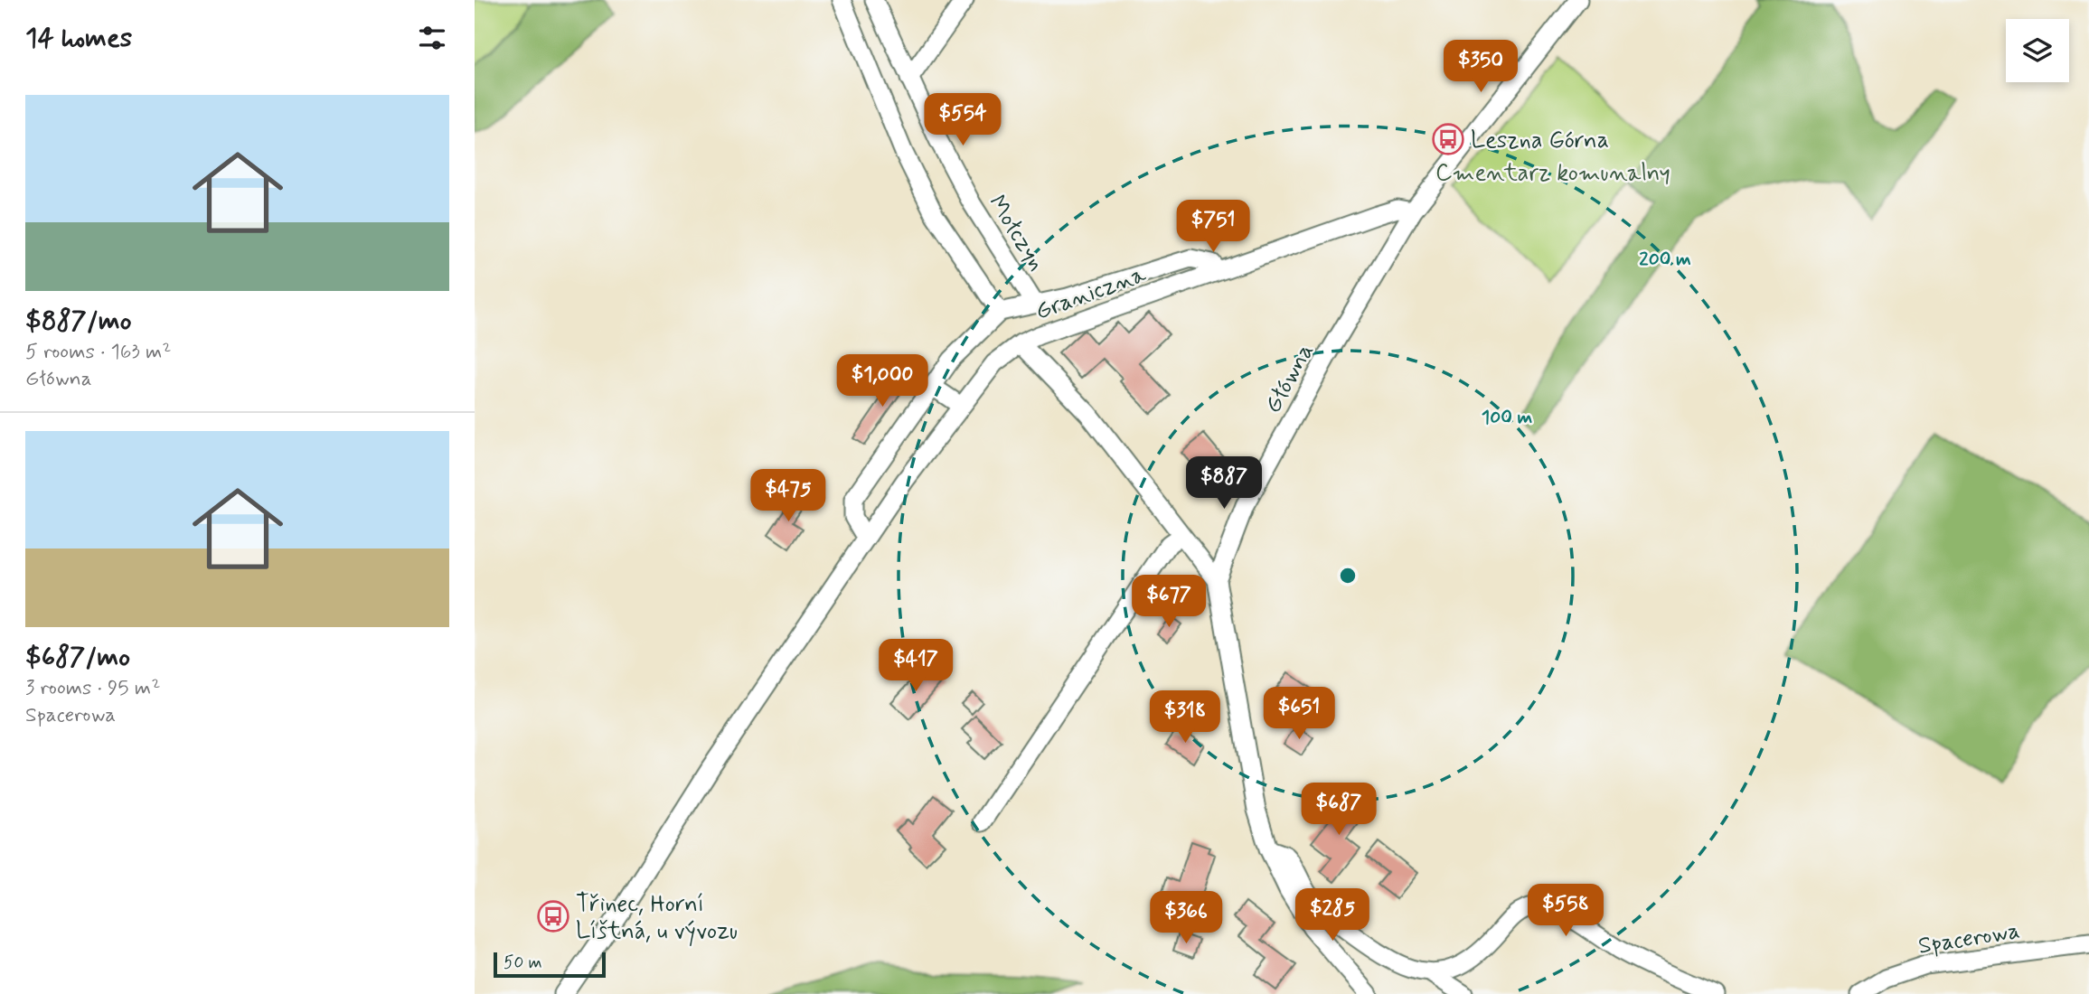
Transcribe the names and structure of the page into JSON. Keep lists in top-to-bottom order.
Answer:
{
  "streets": {
    "street": [
      "Mołczyn",
      "Graniczna",
      "Główna",
      "Spacerowa"
    ]
  },
  "crossings": [
    ["Mołczyn", "Graniczna"],
    ["Graniczna", "Główna"]
  ],
  "parks": ["Cmentarz komunalny"],
  "places": {
    "bus stop": ["Leszna Górna", "Třinec, Horní Líštná, u vývozu"]
  },
  "scale_bar": "50 m",
  "page": {
    "heading": "14 homes",
    "price": [
      "$350",
      "$554",
      "$751",
      "$1,000",
      "$887",
      "$475",
      "$677",
      "$417",
      "$651",
      "$318",
      "$687",
      "$558",
      "$285",
      "$366"
    ],
    "list": [
      {
        "name": "$887/mo",
        "note": "5 rooms · 163 m² · Główna"
      },
      {
        "name": "$687/mo",
        "note": "3 rooms · 95 m² · Spacerowa"
      }
    ],
    "scale": "50 m"
  },
  "rings": ["200 m", "100 m"]
}
